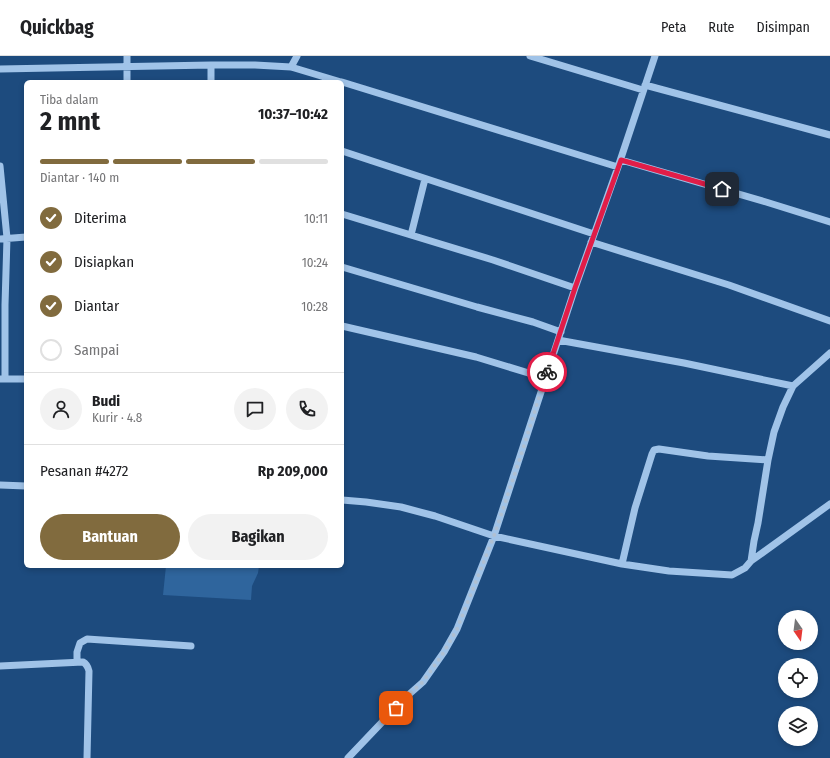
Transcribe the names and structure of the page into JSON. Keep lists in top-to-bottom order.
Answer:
{
  "north": "bottom",
  "page": {
    "header": "Quickbag",
    "nav": ["Peta", "Rute", "Disimpan"],
    "heading": ["2 mnt", "Tiba dalam", "10:37–10:42"],
    "panel": [
      "Budi",
      "Kurir · 4.8",
      "Pesanan #4272",
      "Rp 209,000"
    ],
    "bar": "Diantar · 140 m",
    "list": [
      ["Diterima", "10:11"],
      ["Disiapkan", "10:24"],
      ["Diantar", "10:28"],
      "Sampai"
    ],
    "buttons": ["Bantuan", "Bagikan"]
  }
}
